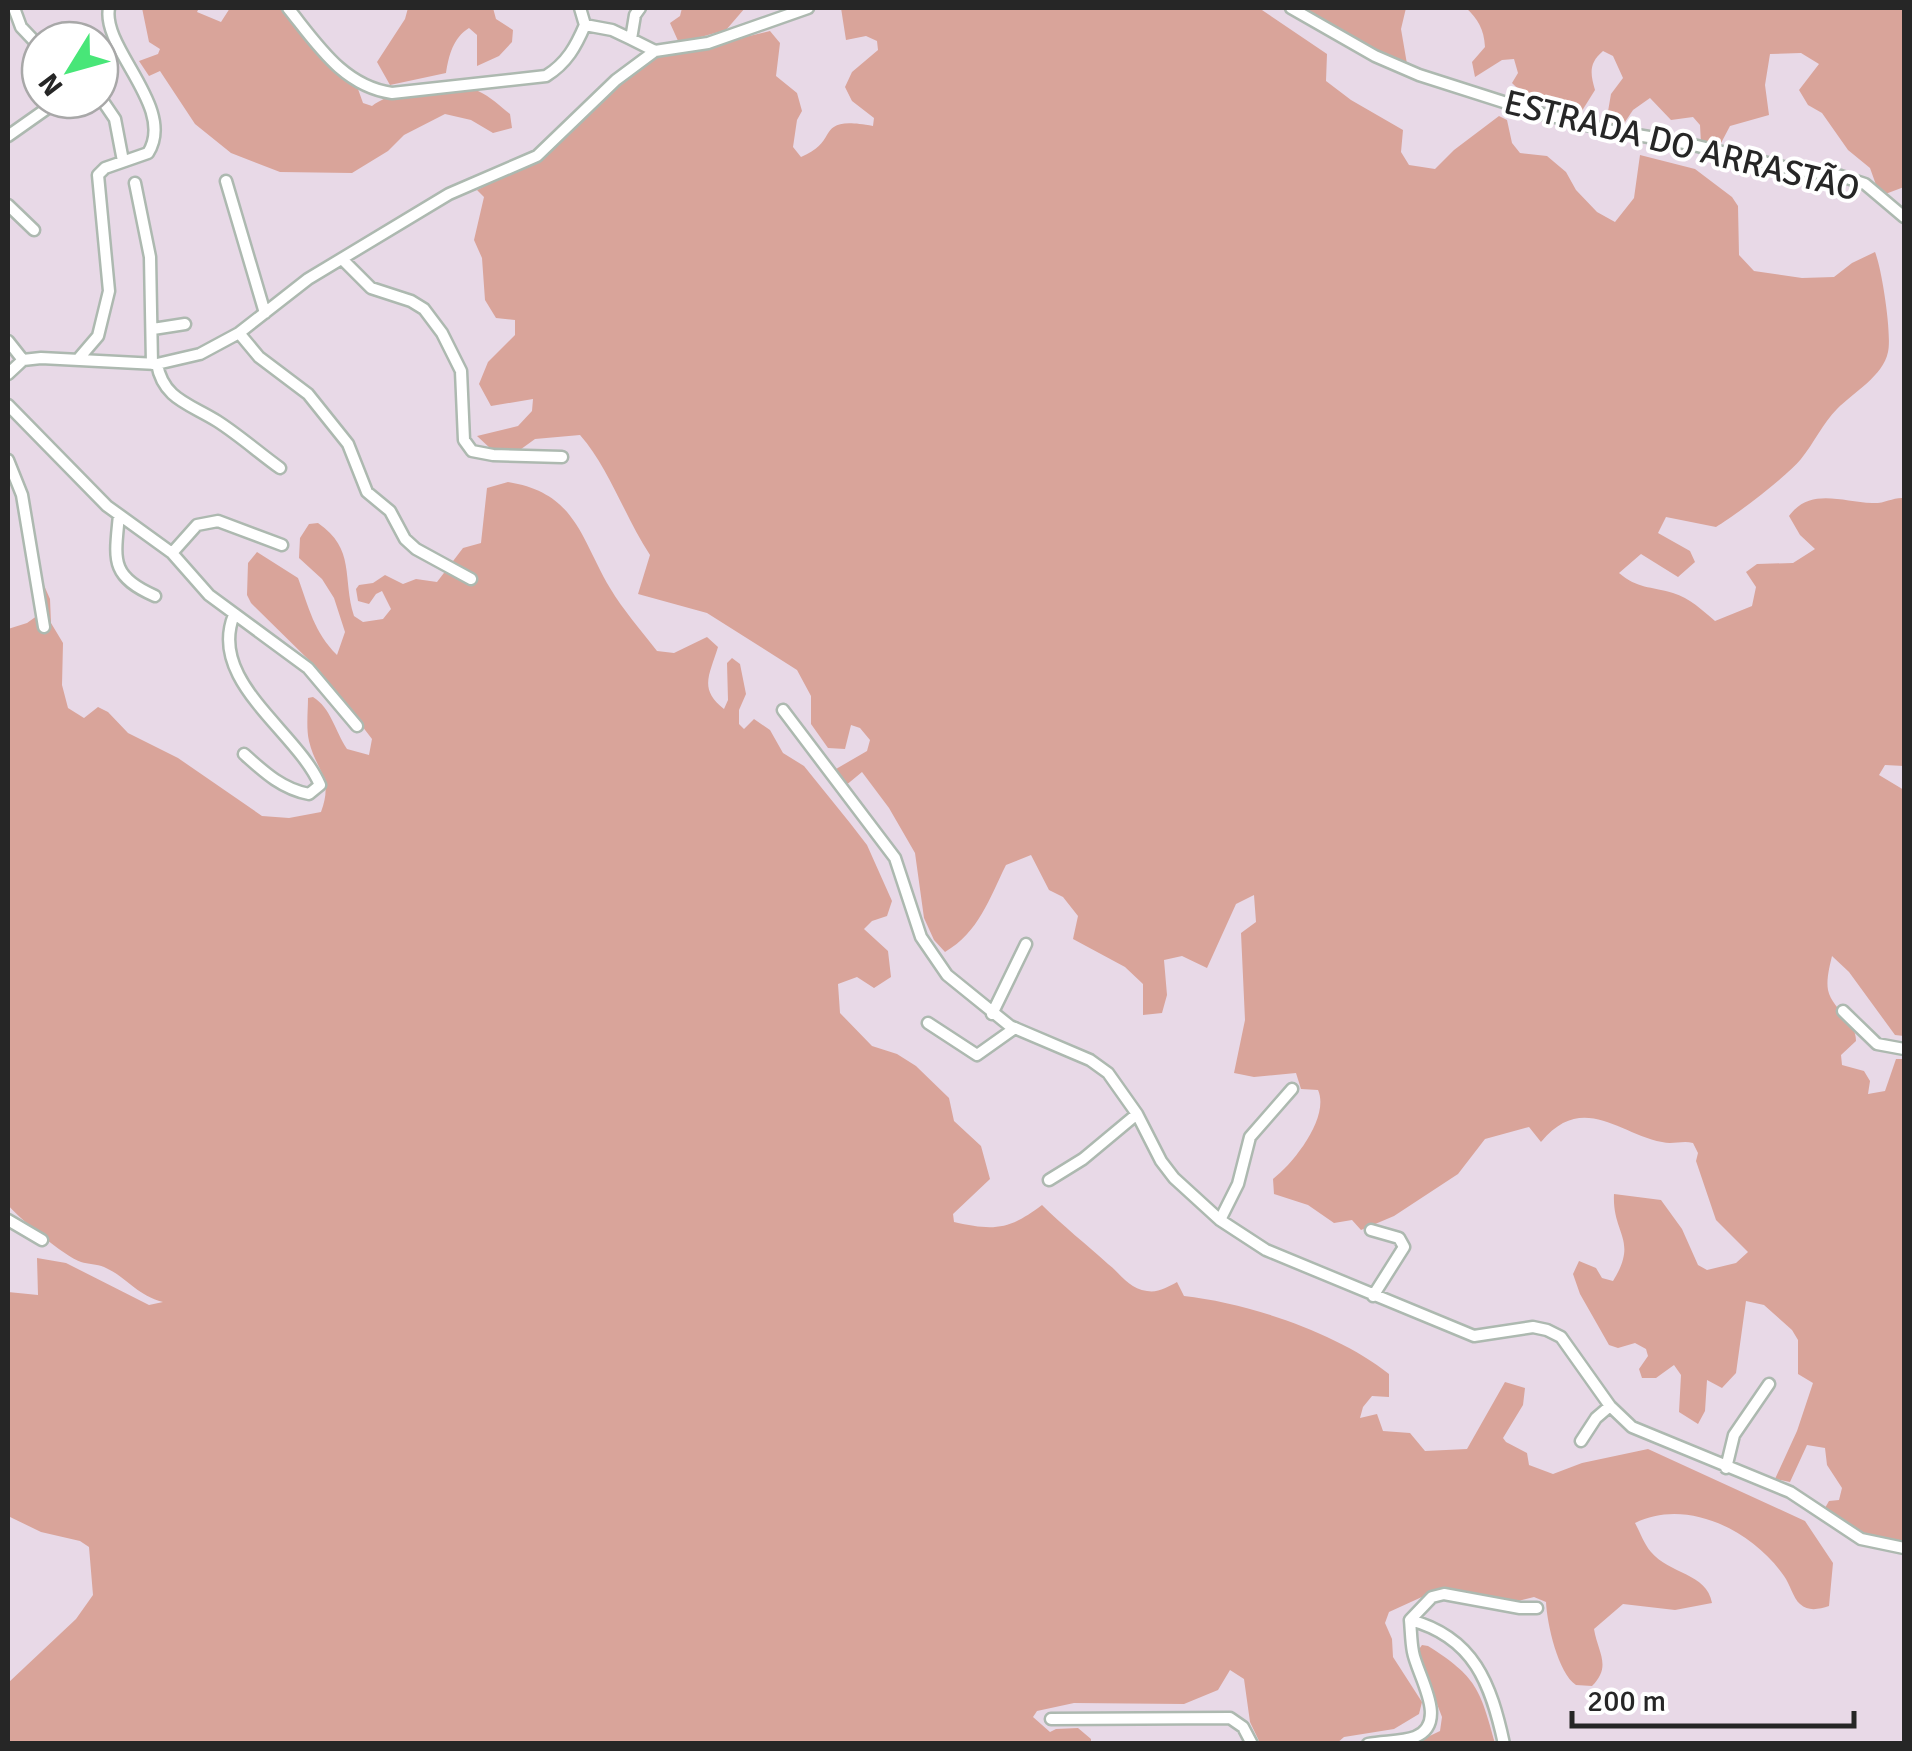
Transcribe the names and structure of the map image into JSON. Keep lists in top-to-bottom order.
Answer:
{
  "streets": {
    "street": ["ESTRADA DO ARRASTÃO"]
  },
  "scale_bar": "200 m",
  "north": "bottom left"
}
